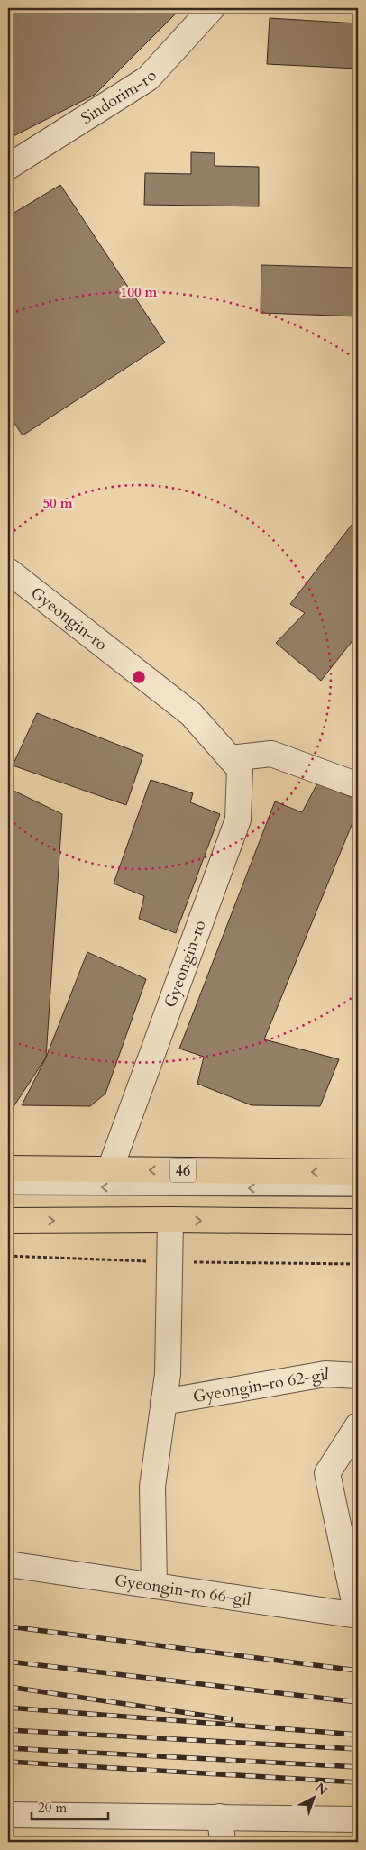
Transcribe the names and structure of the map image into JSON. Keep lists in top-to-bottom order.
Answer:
{
  "streets": {
    "main road": ["46"],
    "street": [
      "Sindorim-ro",
      "Gyeongin-ro",
      "Gyeongin-ro 62-gil",
      "Gyeongin-ro 66-gil"
    ]
  },
  "crossings": [
    ["Gyeongin-ro", "46"]
  ],
  "scale_bar": "20 m",
  "north": "top right",
  "rings": ["100 m", "50 m"]
}
